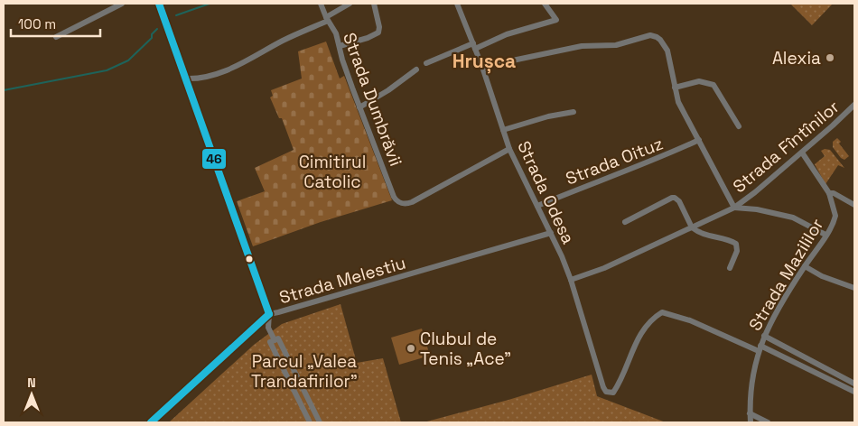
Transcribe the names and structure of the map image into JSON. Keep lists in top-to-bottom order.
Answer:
{
  "streets": {
    "street": [
      "Strada Dumbrăvii",
      "Strada Fîntînilor",
      "Strada Oituz",
      "Strada Odesa",
      "Strada Mazililor",
      "Strada Melestiu"
    ]
  },
  "crossings": [
    ["Strada Dumbrăvii", "Strada Odesa"],
    ["Strada Fîntînilor", "Strada Odesa"],
    ["Strada Fîntînilor", "Strada Mazililor"],
    ["Strada Oituz", "Strada Odesa"],
    ["Strada Odesa", "Strada Mazililor"],
    ["Strada Odesa", "Strada Melestiu"]
  ],
  "districts": ["Hrușca"],
  "parks": ["Cimitirul Catolic", "Parcul „Valea Trandafirilor”"],
  "places": ["Alexia", "Clubul de Tenis „Ace”"],
  "lines": ["transit line 46"],
  "scale_bar": "100 m",
  "north": "top"
}
